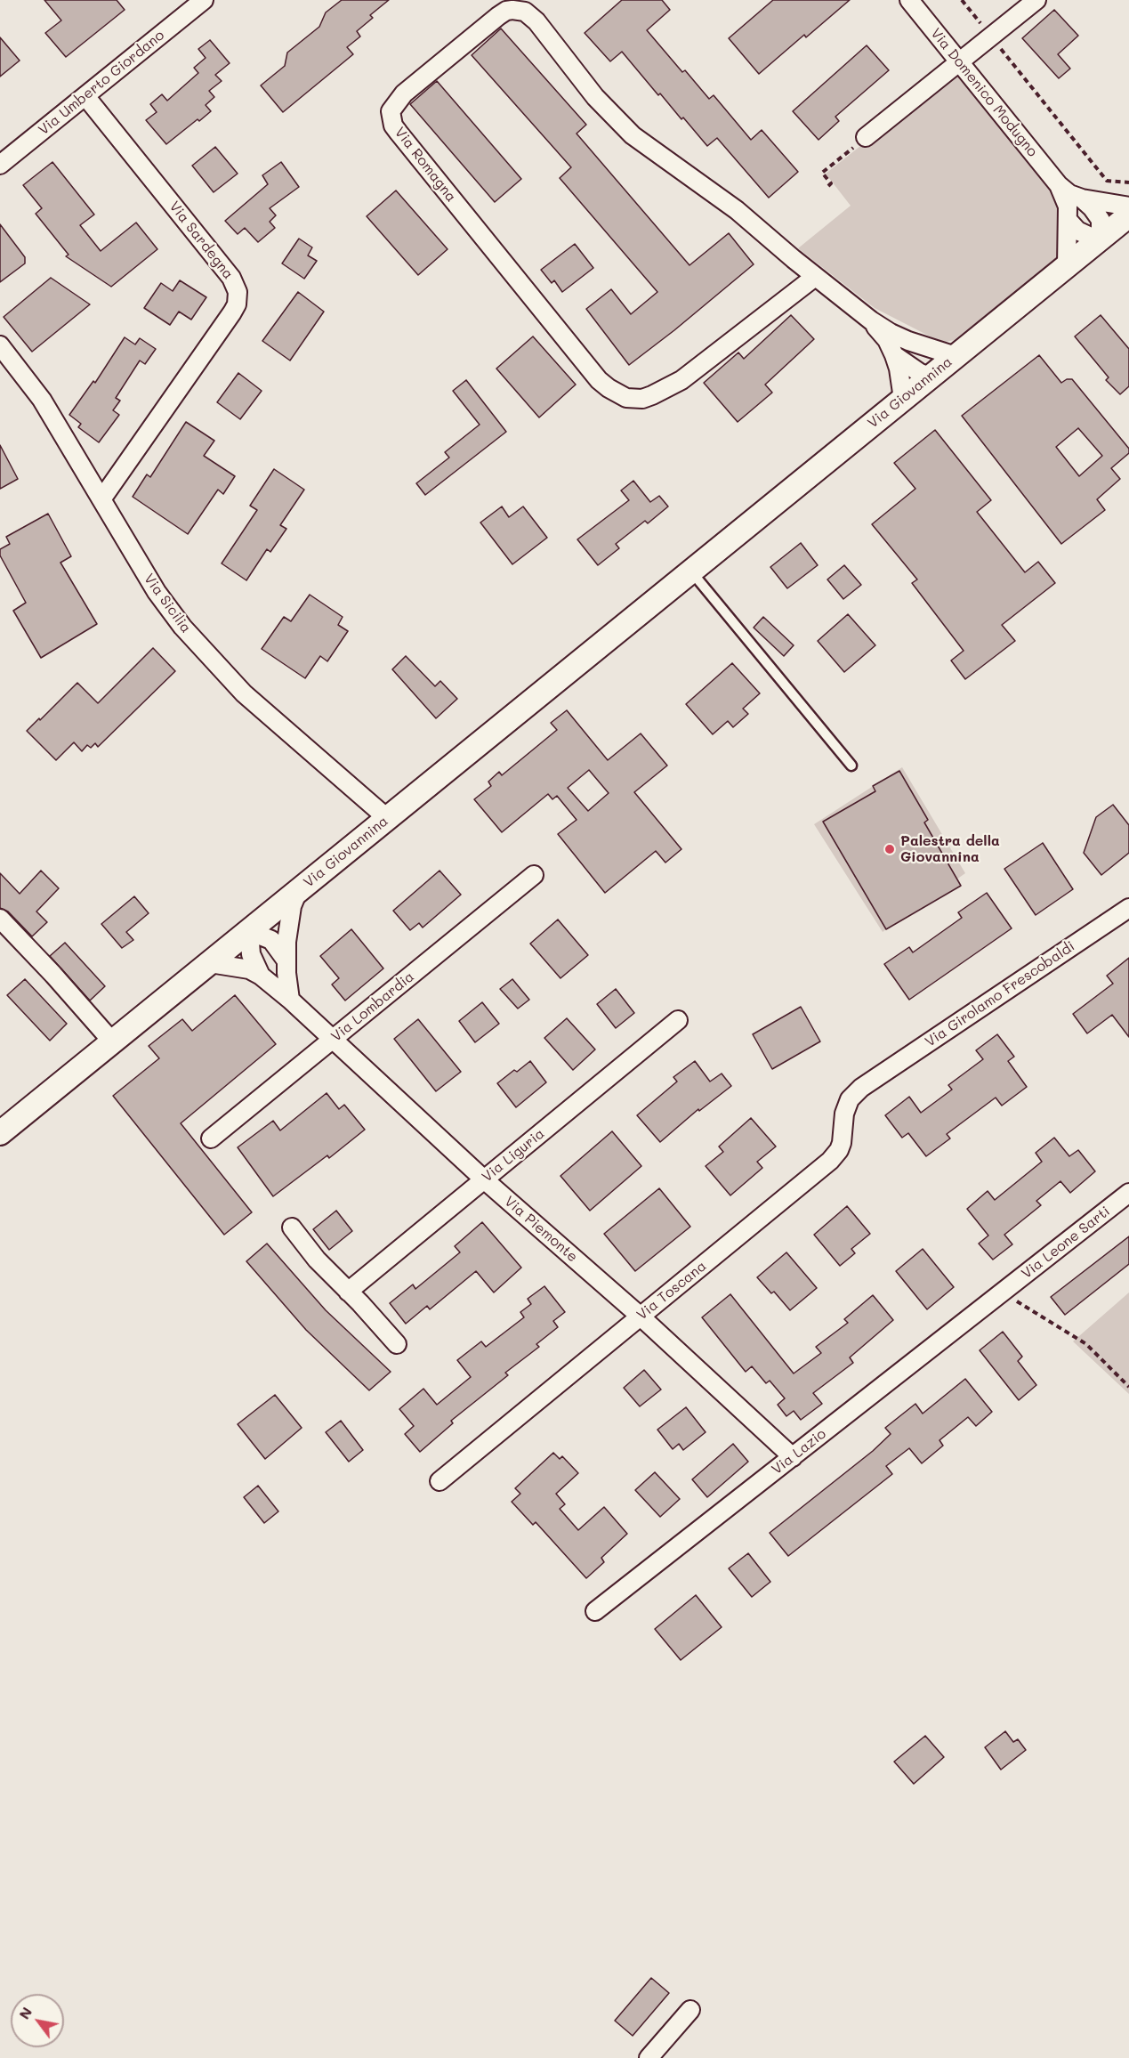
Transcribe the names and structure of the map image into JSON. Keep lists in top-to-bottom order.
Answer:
{
  "streets": {
    "street": [
      "Via Umberto Giordano",
      "Via Domenico Modugno",
      "Via Romagna",
      "Via Sardegna",
      "Via Giovannina",
      "Via Sicilia",
      "Via Girolamo Frescobaldi",
      "Via Lombardia",
      "Via Liguria",
      "Via Piemonte",
      "Via Leone Sarti",
      "Via Toscana",
      "Via Lazio"
    ]
  },
  "crossings": [
    ["Via Umberto Giordano", "Via Sardegna"],
    ["Via Domenico Modugno", "Via Giovannina"],
    ["Via Romagna", "Via Giovannina"],
    ["Via Sardegna", "Via Sicilia"],
    ["Via Giovannina", "Via Sicilia"],
    ["Via Giovannina", "Via Piemonte"],
    ["Via Girolamo Frescobaldi", "Via Toscana"],
    ["Via Lombardia", "Via Piemonte"],
    ["Via Liguria", "Via Piemonte"],
    ["Via Piemonte", "Via Toscana"],
    ["Via Piemonte", "Via Lazio"],
    ["Via Leone Sarti", "Via Lazio"]
  ],
  "places": ["Palestra della Giovannina"],
  "north": "top left"
}
